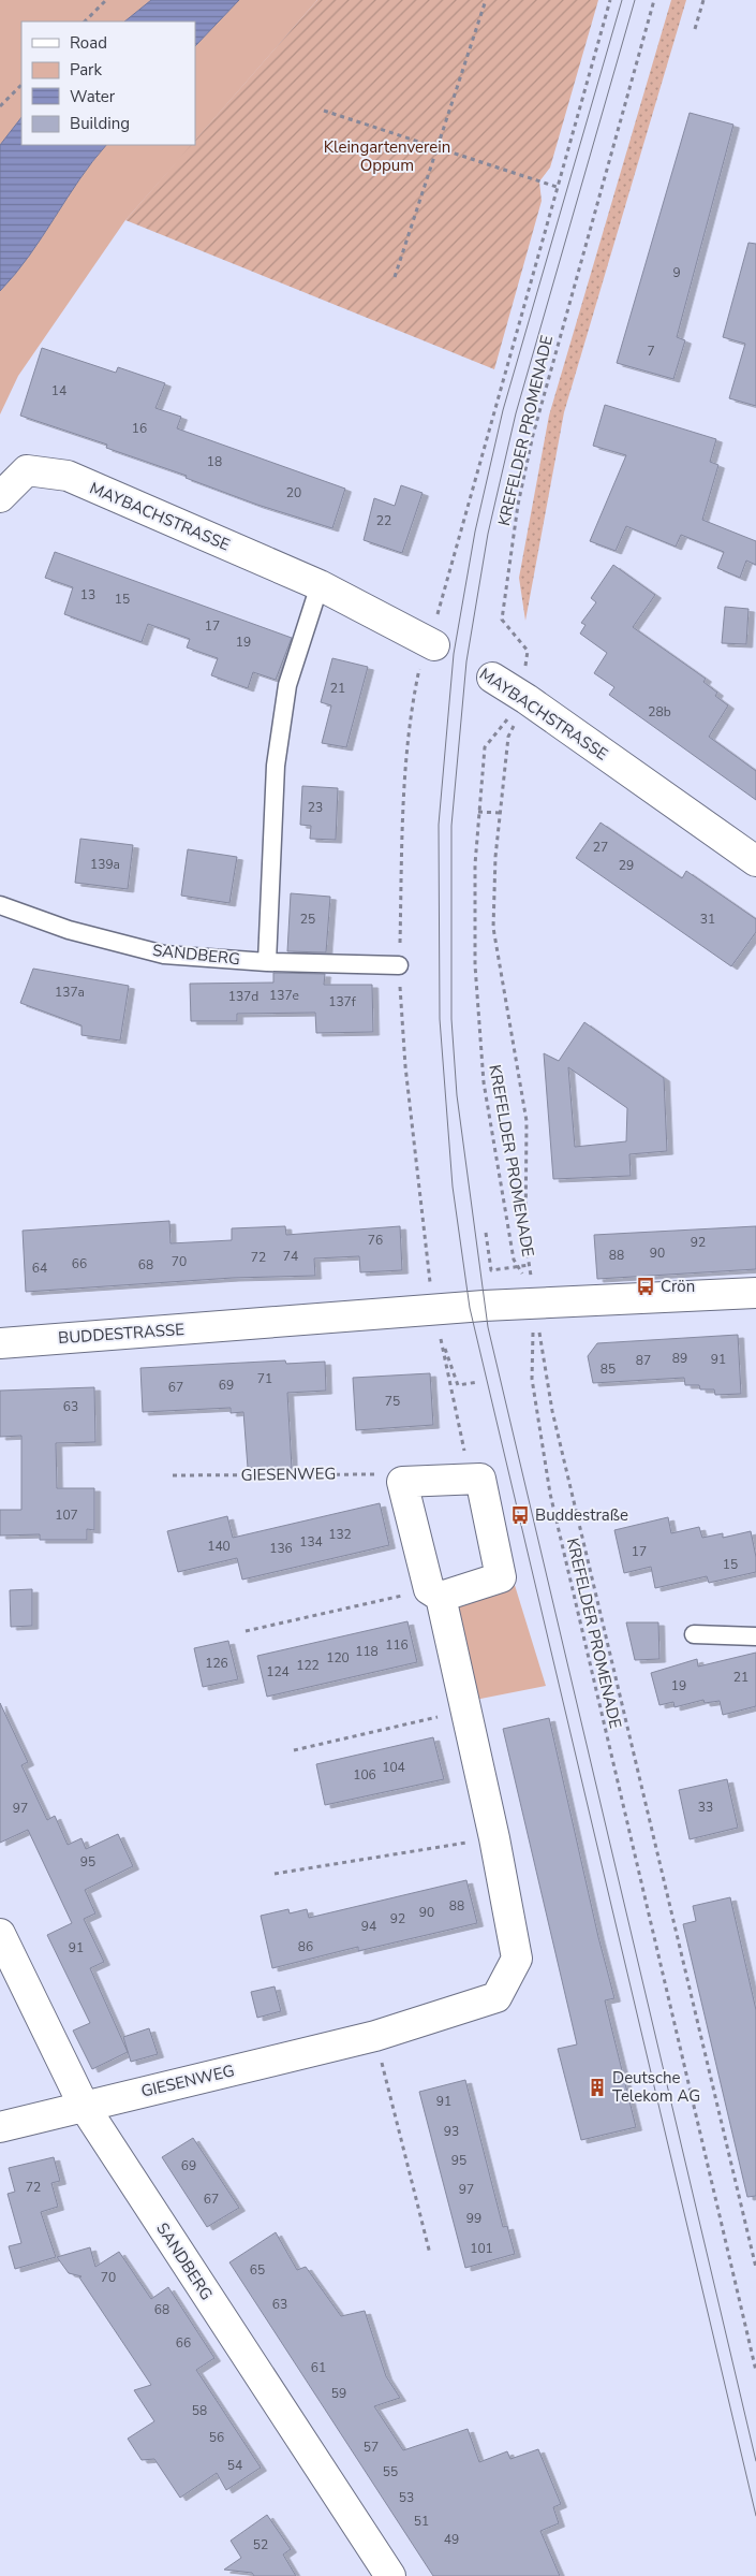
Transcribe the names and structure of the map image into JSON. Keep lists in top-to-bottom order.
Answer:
{
  "streets": {
    "street": [
      "MAYBACHSTRASSE",
      "SANDBERG",
      "BUDDESTRASSE",
      "GIESENWEG"
    ],
    "path": ["KREFELDER PROMENADE"]
  },
  "crossings": [
    ["KREFELDER PROMENADE", "MAYBACHSTRASSE"],
    ["KREFELDER PROMENADE", "BUDDESTRASSE"],
    ["SANDBERG", "GIESENWEG"]
  ],
  "parks": ["Kleingartenverein Oppum"],
  "places": {
    "bus stop": ["Crön", "Buddestraße"],
    "building": ["Deutsche Telekom AG"]
  },
  "house_numbers": [
    "9",
    "7",
    "14",
    "16",
    "18",
    "20",
    "22",
    "13",
    "15",
    "17",
    "19",
    "21",
    "28b",
    "23",
    "27",
    "139a",
    "29",
    "25",
    "31",
    "137a",
    "137e",
    "137d",
    "137f",
    "76",
    "92",
    "90",
    "88",
    "74",
    "72",
    "70",
    "66",
    "68",
    "64",
    "89",
    "91",
    "87",
    "85",
    "71",
    "69",
    "67",
    "75",
    "63",
    "107",
    "132",
    "134",
    "140",
    "136",
    "17",
    "15",
    "116",
    "118",
    "120",
    "126",
    "122",
    "124",
    "21",
    "19",
    "104",
    "106",
    "33",
    "97",
    "95",
    "88",
    "90",
    "92",
    "94",
    "86",
    "91",
    "91",
    "93",
    "95",
    "69",
    "72",
    "97",
    "67",
    "99",
    "101",
    "65",
    "70",
    "63",
    "68",
    "66",
    "61",
    "59",
    "58",
    "56",
    "57",
    "54",
    "55",
    "53",
    "51",
    "49",
    "52"
  ],
  "legend": [
    "Road",
    "Park",
    "Water",
    "Building"
  ]
}
